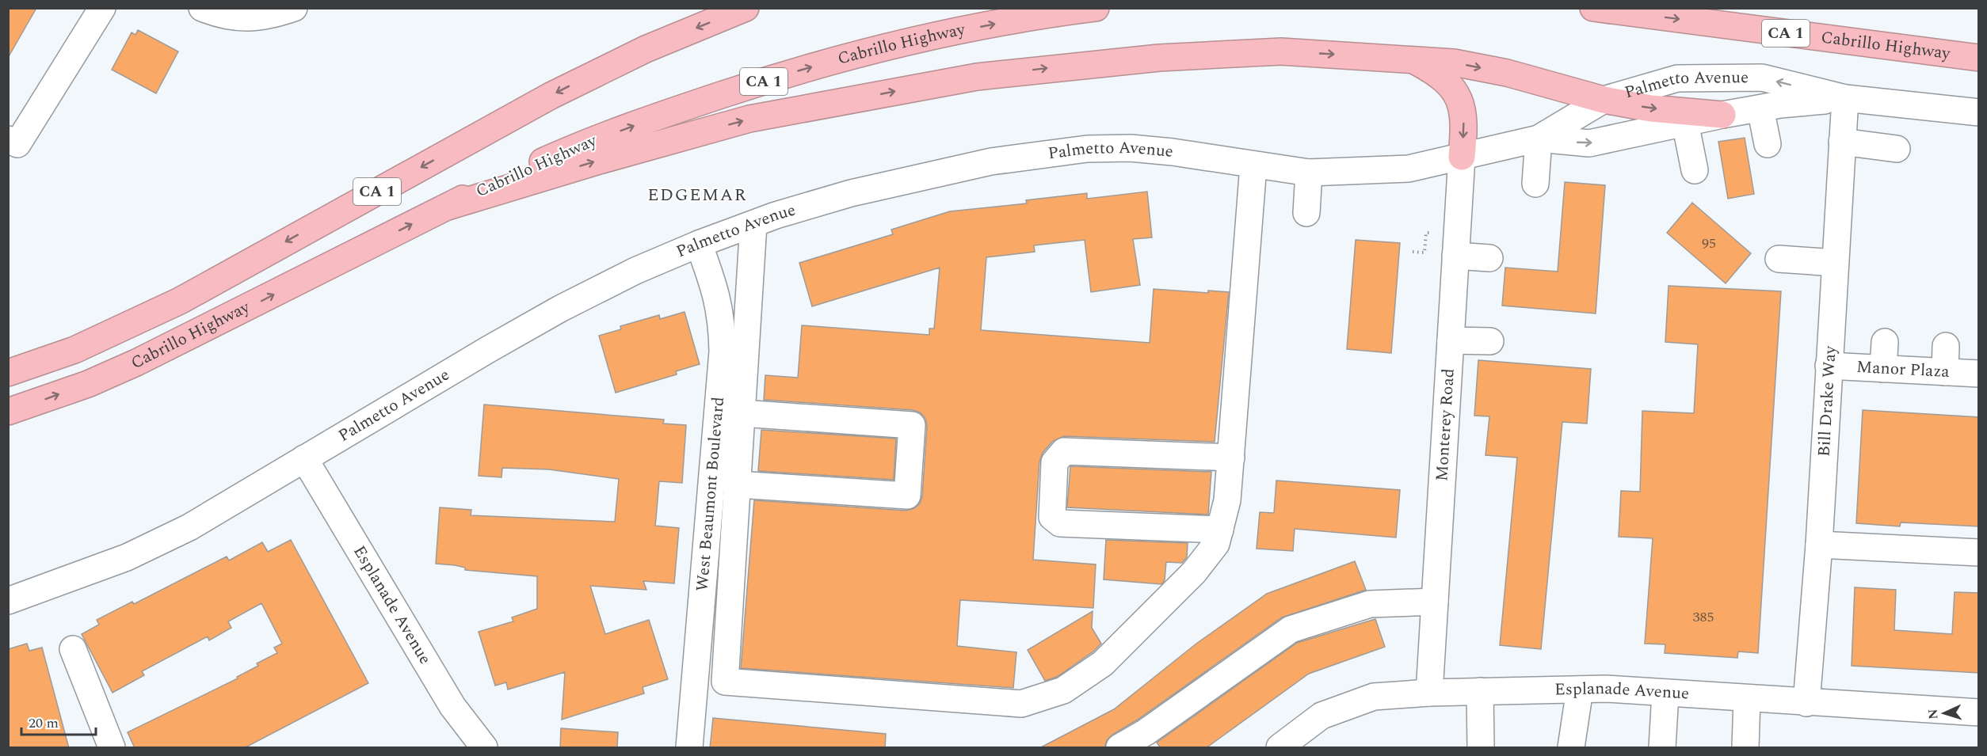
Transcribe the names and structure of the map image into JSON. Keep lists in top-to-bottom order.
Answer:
{
  "streets": {
    "highway": ["CA 1", "Cabrillo Highway"],
    "street": [
      "Palmetto Avenue",
      "Manor Plaza",
      "Bill Drake Way",
      "Monterey Road",
      "West Beaumont Boulevard",
      "Esplanade Avenue"
    ]
  },
  "crossings": [
    ["Palmetto Avenue", "Bill Drake Way"],
    ["Palmetto Avenue", "Monterey Road"],
    ["Palmetto Avenue", "West Beaumont Boulevard"],
    ["Palmetto Avenue", "Esplanade Avenue"],
    ["Manor Plaza", "Bill Drake Way"],
    ["Bill Drake Way", "Esplanade Avenue"],
    ["Monterey Road", "Esplanade Avenue"]
  ],
  "districts": ["EDGEMAR"],
  "house_numbers": ["95", "385"],
  "scale_bar": "20 m",
  "north": "left"
}
